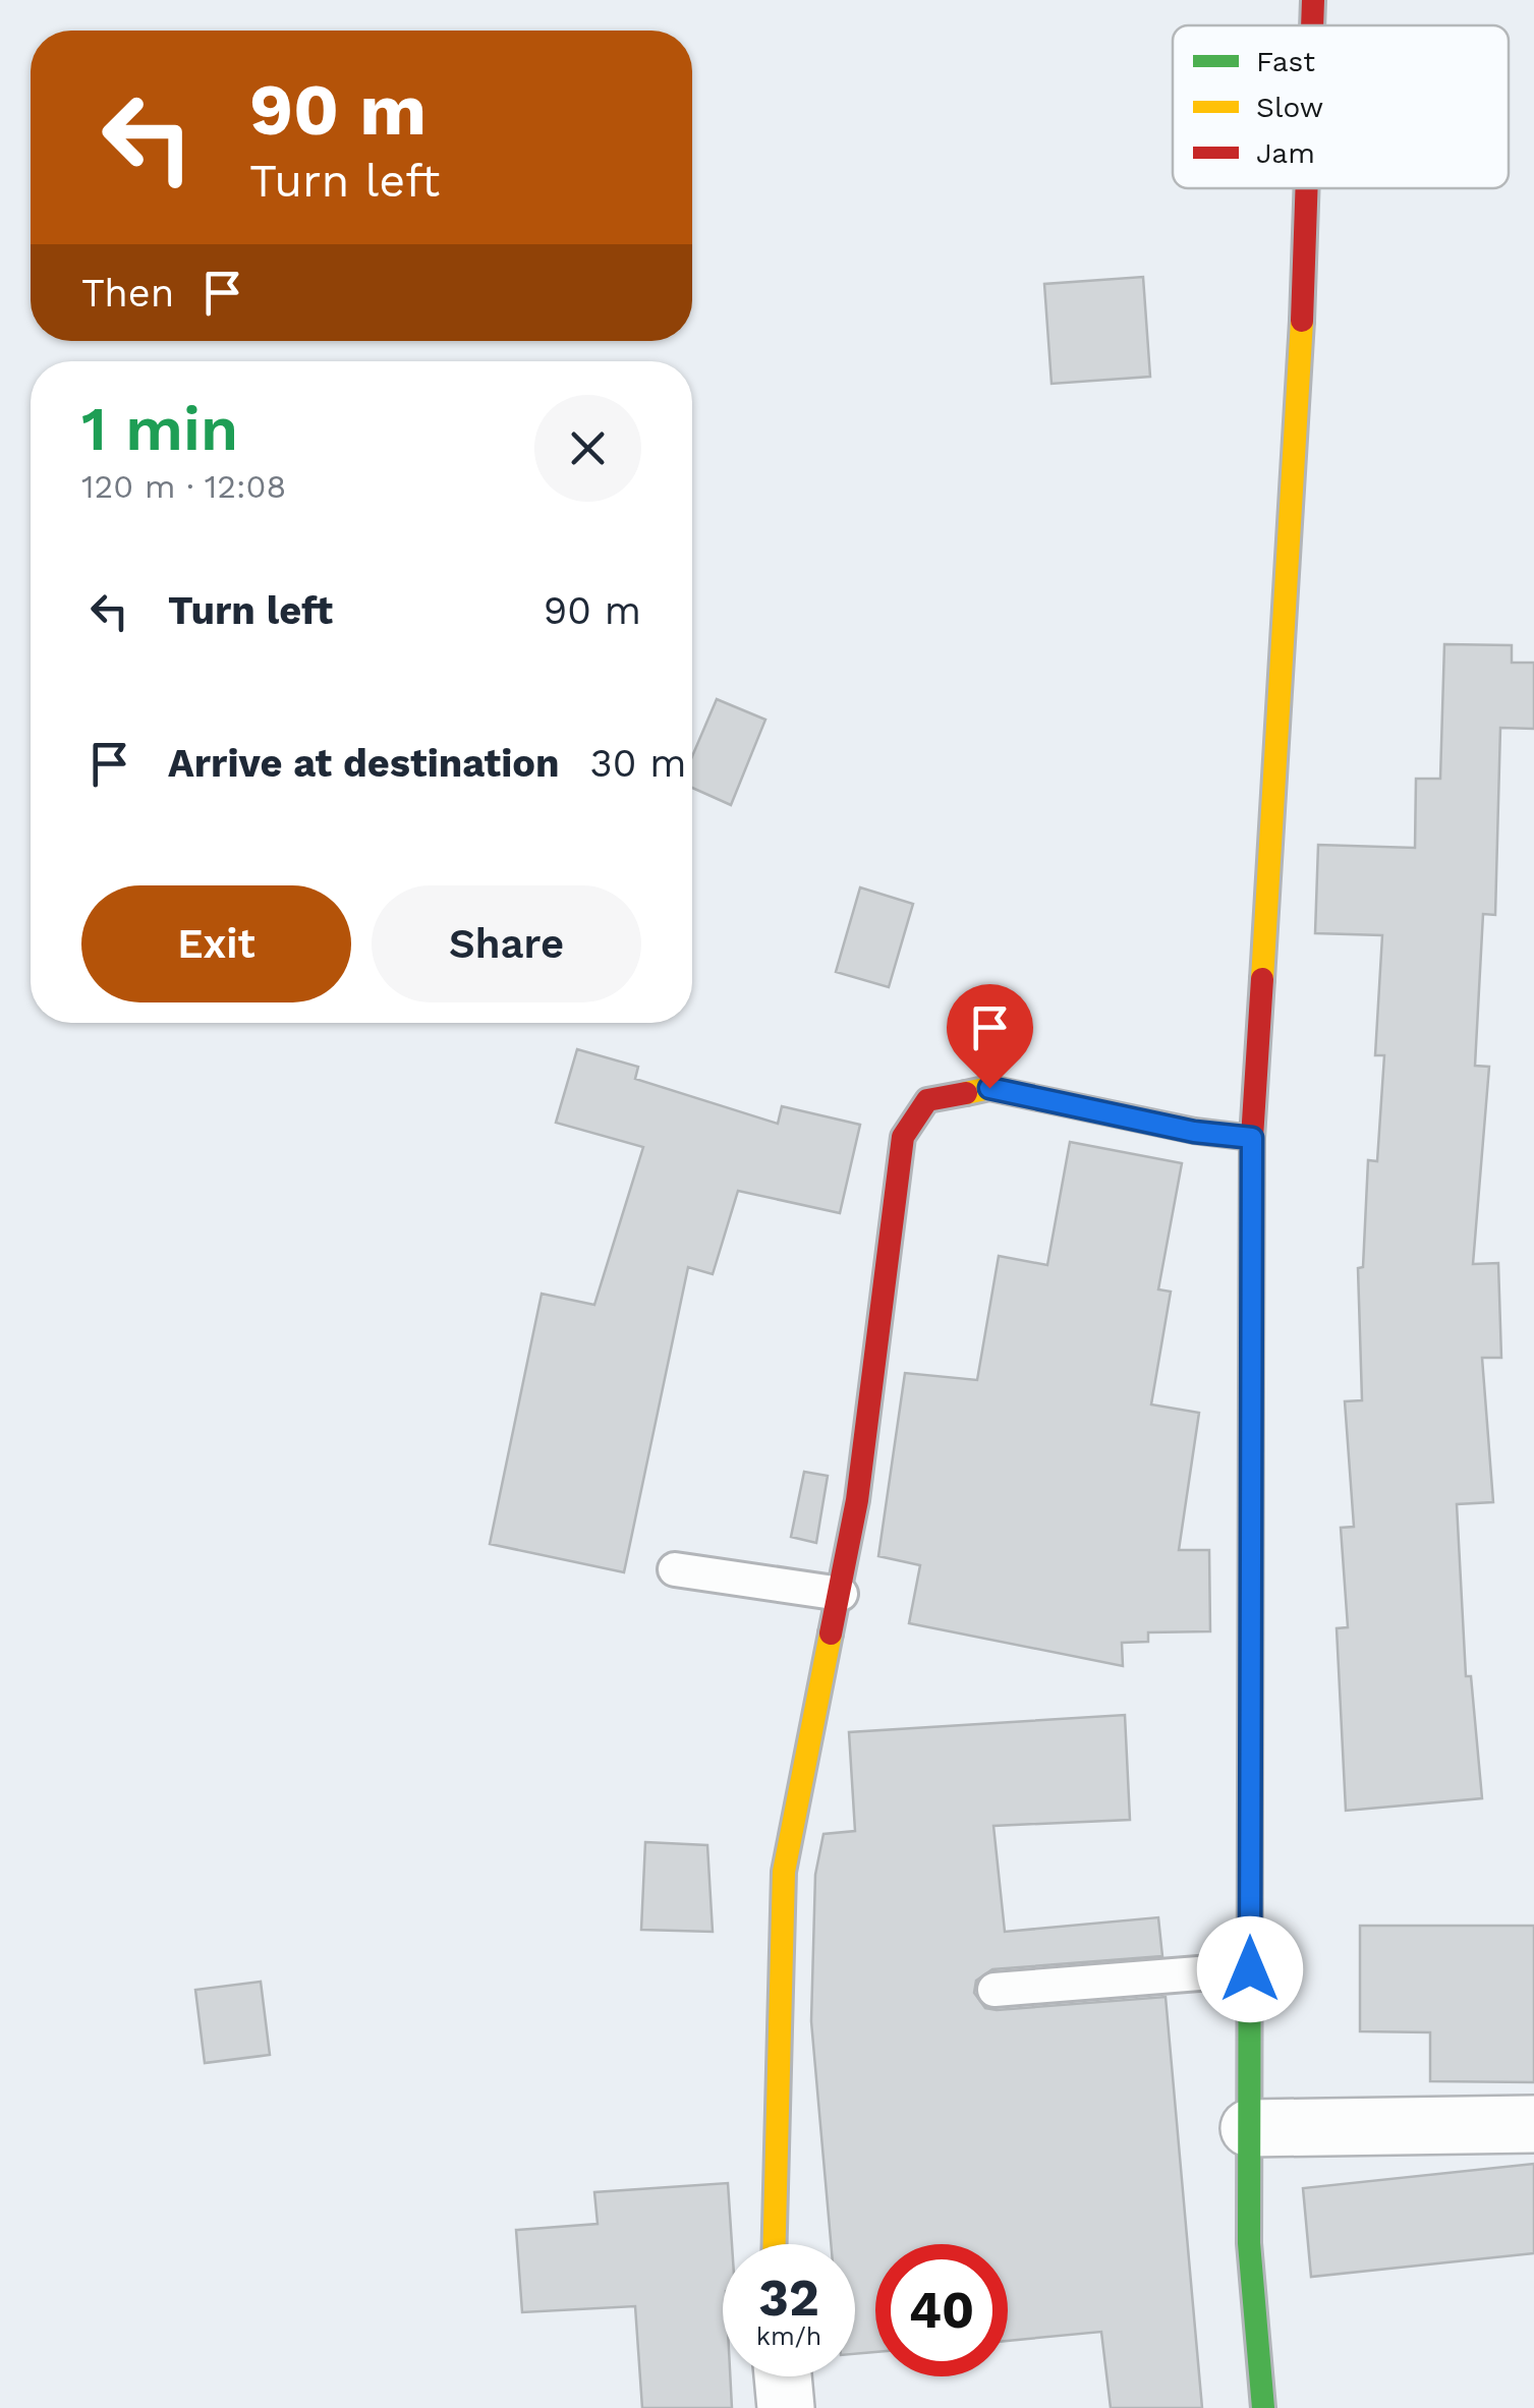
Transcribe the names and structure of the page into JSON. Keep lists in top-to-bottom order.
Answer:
{
  "legend": ["Fast", "Slow", "Jam"],
  "page": {
    "turn": ["90 m", "Turn left"],
    "then": "Then",
    "heading": ["1 min", "120 m · 12:08"],
    "list": [
      {
        "name": "Turn left",
        "value": "90 m"
      },
      {
        "name": "Arrive at destination",
        "value": "30 m"
      }
    ],
    "buttons": ["Exit", "Share"],
    "speed": "32 km/h",
    "limit": "40"
  }
}
